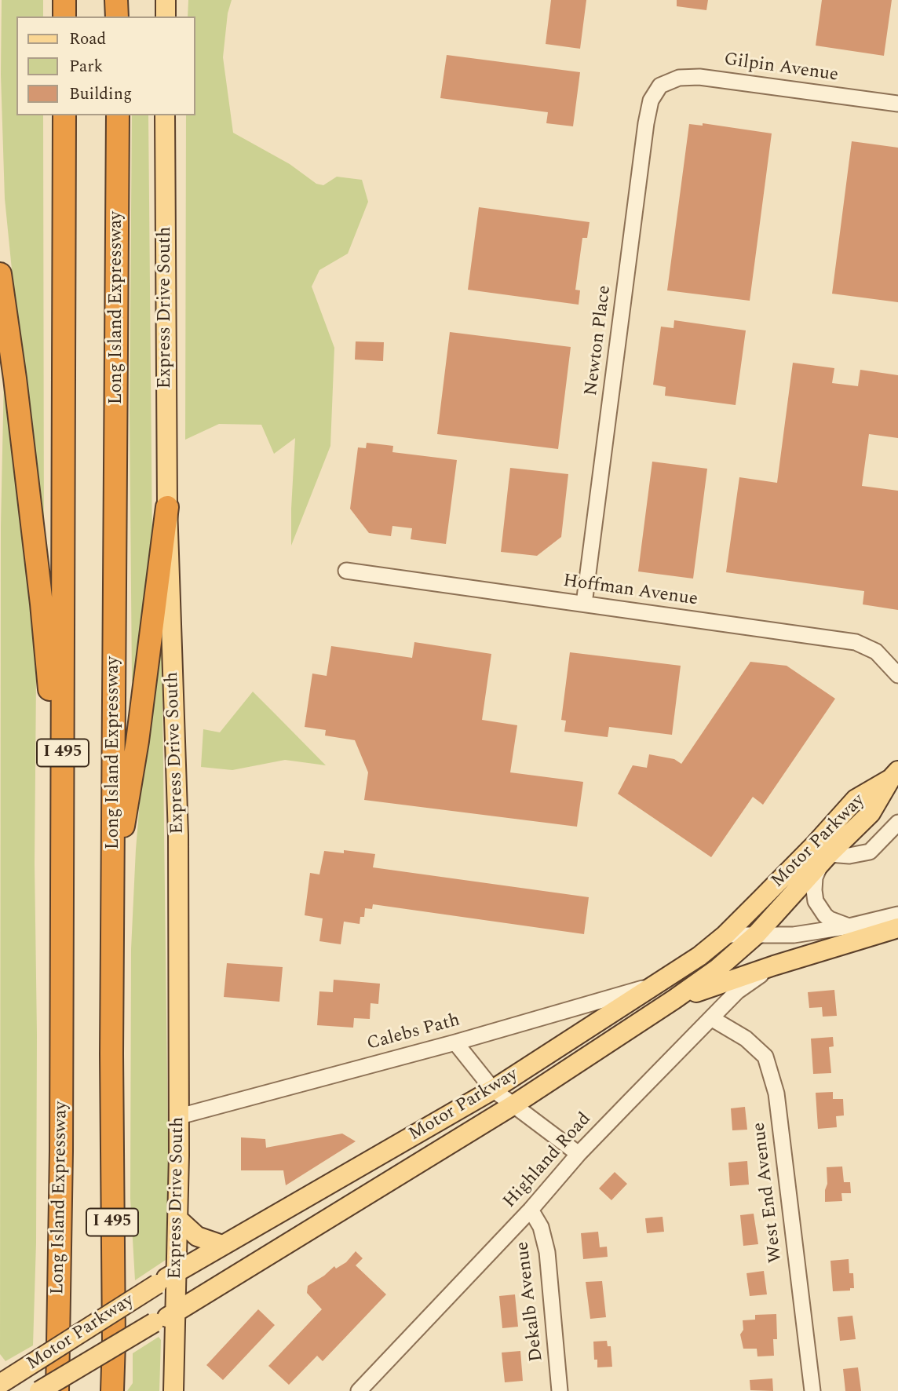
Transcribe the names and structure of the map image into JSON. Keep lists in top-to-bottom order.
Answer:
{
  "streets": {
    "highway": ["Long Island Expressway", "I 495"],
    "main road": ["Express Drive South", "Motor Parkway"],
    "street": [
      "Gilpin Avenue",
      "Newton Place",
      "Hoffman Avenue",
      "Calebs Path",
      "Highland Road",
      "West End Avenue",
      "Dekalb Avenue"
    ]
  },
  "crossings": [
    ["Gilpin Avenue", "Newton Place"],
    ["Express Drive South", "Motor Parkway"],
    ["Express Drive South", "Calebs Path"],
    ["Newton Place", "Hoffman Avenue"],
    ["Motor Parkway", "Calebs Path"],
    ["Highland Road", "West End Avenue"],
    ["Highland Road", "Dekalb Avenue"]
  ],
  "legend": ["Road", "Park", "Building"]
}
